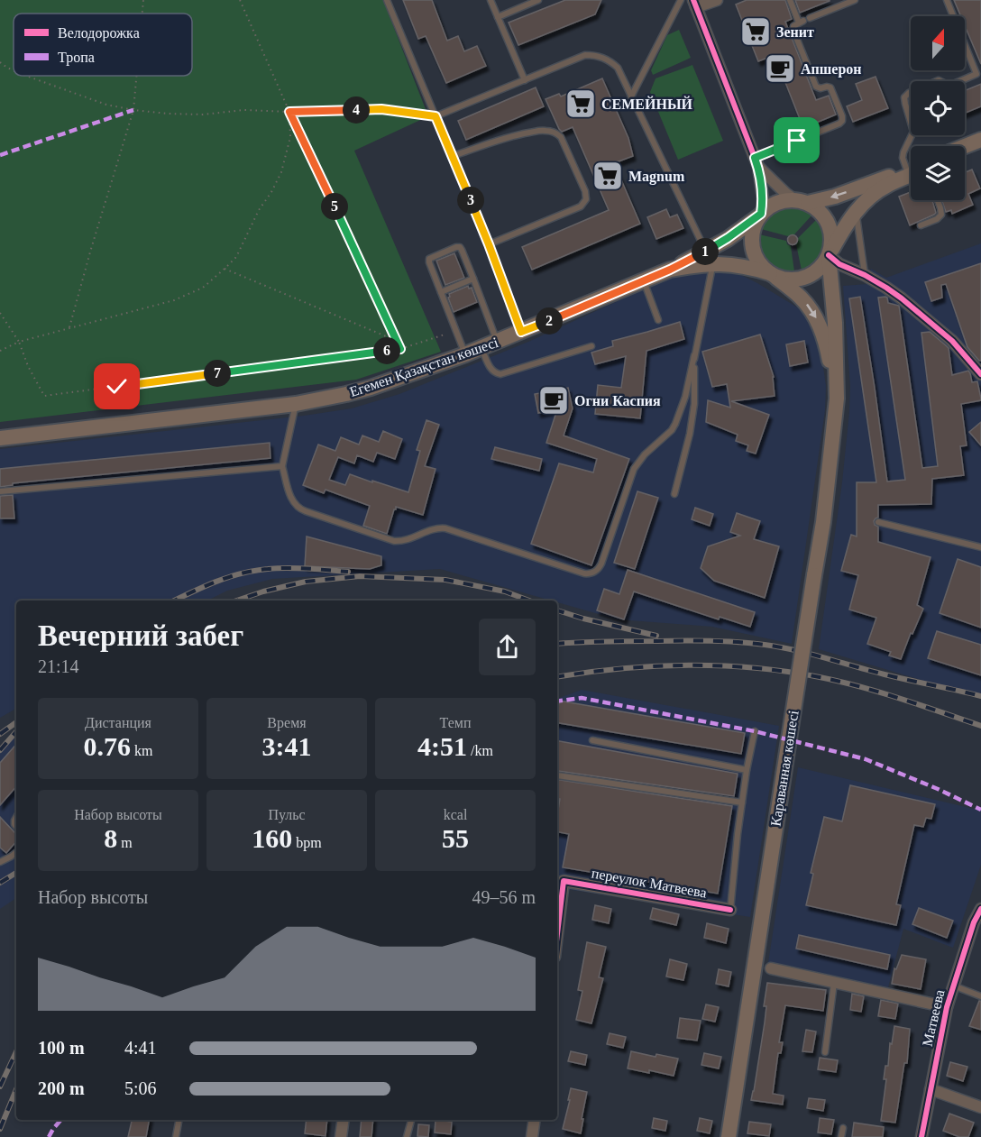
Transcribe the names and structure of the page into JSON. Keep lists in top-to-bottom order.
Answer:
{
  "streets": {
    "main road": ["Егемен Қазақстан көшесі", "Караванная көшесі"],
    "street": ["переулок Матвеева", "Матвеева"]
  },
  "crossings": [
    ["Егемен Қазақстан көшесі", "Караванная көшесі"]
  ],
  "places": {
    "supermarket": ["Зенит", "СЕМЕЙНЫЙ", "Magnum"],
    "cafe": ["Апшерон", "Огни Каспия"]
  },
  "legend": ["Велодорожка", "Тропа"],
  "north": "top",
  "page": {
    "pins": [
      "4",
      "3",
      "5",
      "1",
      "2",
      "6",
      "7"
    ],
    "heading": ["Вечерний забег", "21:14"],
    "stats": [
      ["Дистанция", "0.76 km"],
      ["Время", "3:41"],
      ["Темп", "4:51 /km"],
      ["Набор высоты", "8 m"],
      ["Пульс", "160 bpm"],
      ["kcal", "55"]
    ],
    "chart": ["Набор высоты", "49–56 m"],
    "list": [
      {
        "name": "100 m",
        "note": "4:41"
      },
      {
        "name": "200 m",
        "note": "5:06"
      }
    ]
  }
}
